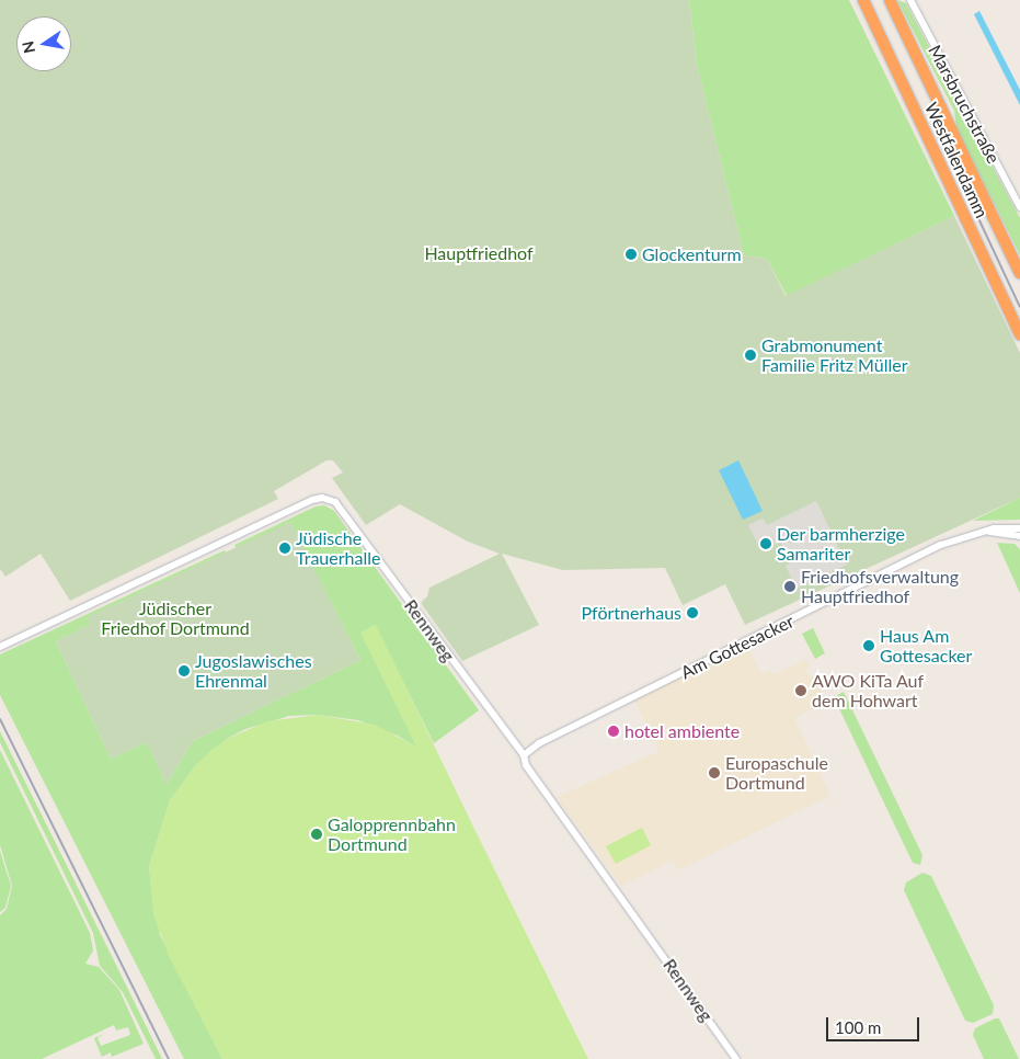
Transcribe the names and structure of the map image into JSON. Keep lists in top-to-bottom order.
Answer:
{
  "streets": {
    "highway": ["Westfalendamm"],
    "street": ["Marsbruchstraße", "Rennweg", "Am Gottesacker"]
  },
  "crossings": [
    ["Rennweg", "Am Gottesacker"]
  ],
  "parks": ["Hauptfriedhof", "Jüdischer Friedhof Dortmund"],
  "places": [
    "Glockenturm",
    "Grabmonument Familie Fritz Müller",
    "Der barmherzige Samariter",
    "Jüdische Trauerhalle",
    "Friedhofsverwaltung Hauptfriedhof",
    "Pförtnerhaus",
    "Haus Am Gottesacker",
    "Jugoslawisches Ehrenmal",
    "AWO KiTa Auf dem Hohwart",
    "hotel ambiente",
    "Europaschule Dortmund",
    "Galopprennbahn Dortmund"
  ],
  "scale_bar": "100 m",
  "north": "left"
}
